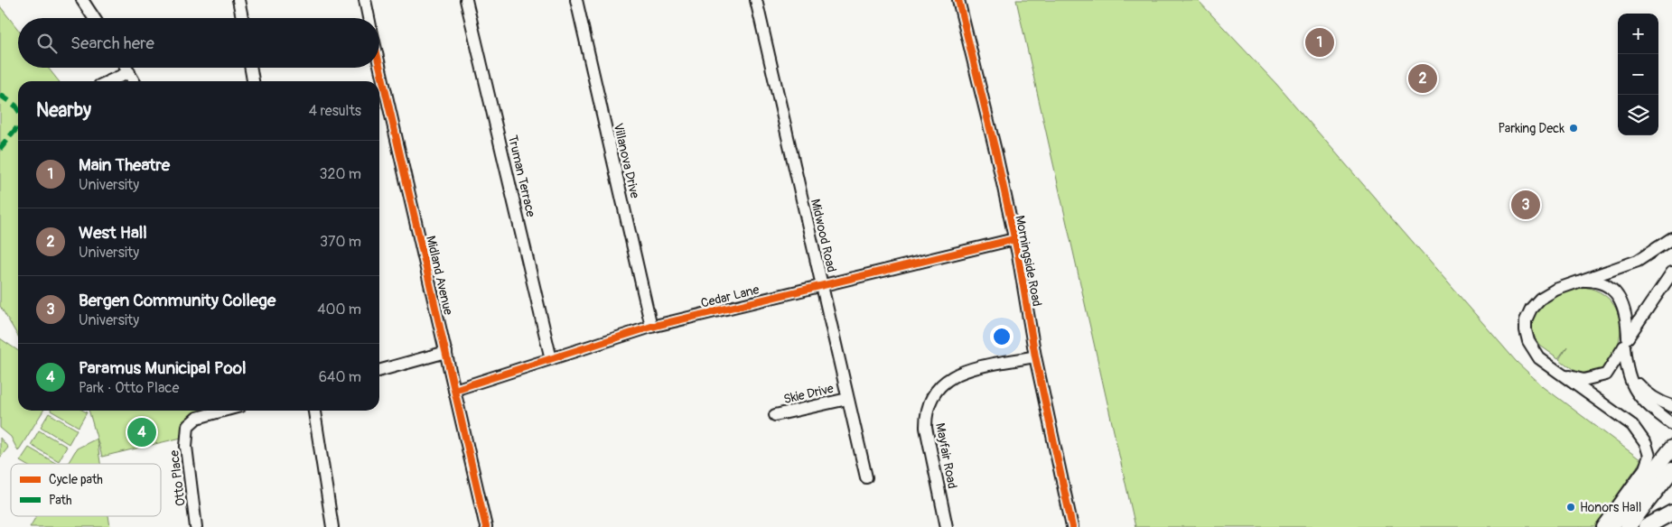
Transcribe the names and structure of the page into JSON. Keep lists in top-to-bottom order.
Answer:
{
  "streets": {
    "street": [
      "Villanova Drive",
      "Truman Terrace",
      "Midwood Road",
      "Morningside Road",
      "Midland Avenue",
      "Cedar Lane",
      "Skie Drive",
      "Mayfair Road",
      "Otto Place"
    ]
  },
  "crossings": [
    ["Villanova Drive", "Cedar Lane"],
    ["Truman Terrace", "Cedar Lane"],
    ["Midwood Road", "Cedar Lane"],
    ["Midwood Road", "Skie Drive"],
    ["Morningside Road", "Cedar Lane"],
    ["Morningside Road", "Mayfair Road"],
    ["Midland Avenue", "Cedar Lane"]
  ],
  "places": ["Parking Deck", "Honors Hall"],
  "legend": ["Cycle path", "Path"],
  "page": {
    "map_buttons": ["+", "−"],
    "search": "Search here",
    "pins": [
      "1",
      "2",
      "3",
      "4"
    ],
    "heading": ["Nearby", "4 results"],
    "list": [
      {
        "mark": "1",
        "name": "Main Theatre",
        "note": "University",
        "value": "320 m"
      },
      {
        "mark": "2",
        "name": "West Hall",
        "note": "University",
        "value": "370 m"
      },
      {
        "mark": "3",
        "name": "Bergen Community College",
        "note": "University",
        "value": "400 m"
      },
      {
        "mark": "4",
        "name": "Paramus Municipal Pool",
        "note": "Park · Otto Place",
        "value": "640 m"
      }
    ]
  }
}
